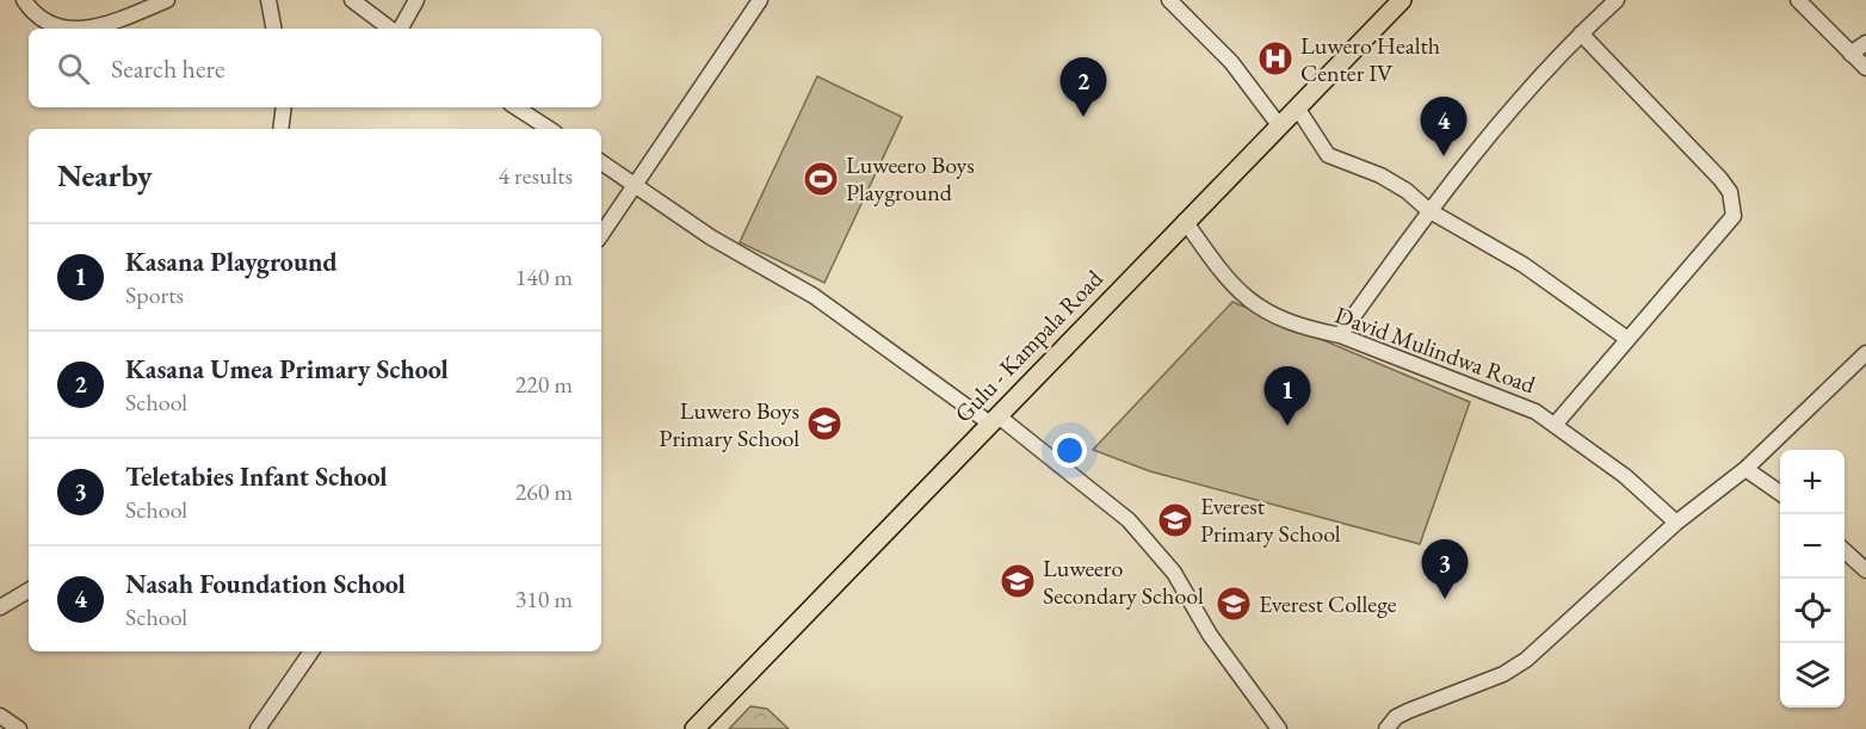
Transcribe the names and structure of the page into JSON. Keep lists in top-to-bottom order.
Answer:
{
  "streets": {
    "main road": ["Gulu - Kampala Road"],
    "street": ["David Mulindwa Road"]
  },
  "crossings": [
    ["Gulu - Kampala Road", "David Mulindwa Road"]
  ],
  "places": {
    "hospital": ["Luwero Health Center IV"],
    "sports": ["Luweero Boys Playground"],
    "school or university": [
      "Luwero Boys Primary School",
      "Everest Primary School",
      "Luweero Secondary School",
      "Everest College"
    ]
  },
  "page": {
    "search": "Search here",
    "pins": [
      "2",
      "4",
      "1",
      "3"
    ],
    "heading": ["Nearby", "4 results"],
    "list": [
      {
        "mark": "1",
        "name": "Kasana Playground",
        "note": "Sports",
        "value": "140 m"
      },
      {
        "mark": "2",
        "name": "Kasana Umea Primary School",
        "note": "School",
        "value": "220 m"
      },
      {
        "mark": "3",
        "name": "Teletabies Infant School",
        "note": "School",
        "value": "260 m"
      },
      {
        "mark": "4",
        "name": "Nasah Foundation School",
        "note": "School",
        "value": "310 m"
      }
    ],
    "map_buttons": ["+", "−"]
  }
}
